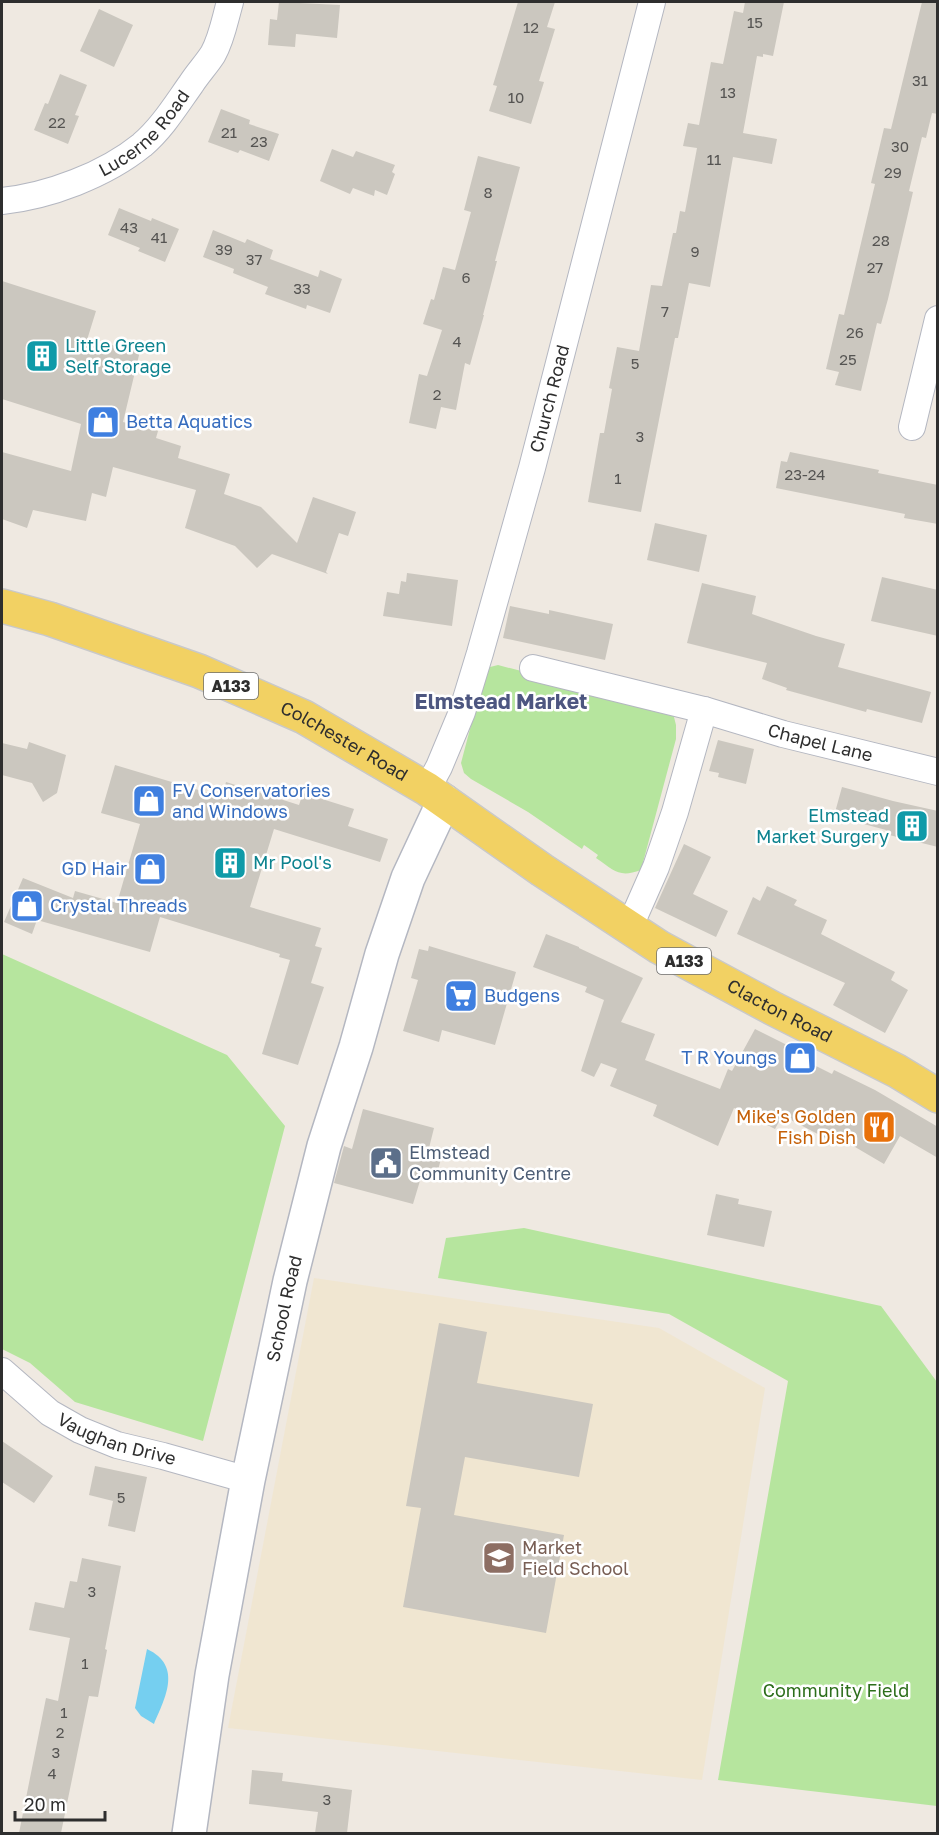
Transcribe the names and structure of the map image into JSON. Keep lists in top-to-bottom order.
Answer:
{
  "streets": {
    "main road": ["A133", "Colchester Road", "Clacton Road"],
    "street": [
      "Lucerne Road",
      "Church Road",
      "Chapel Lane",
      "School Road",
      "Vaughan Drive"
    ]
  },
  "crossings": [
    ["Church Road", "Colchester Road"],
    ["Church Road", "Clacton Road"],
    ["Church Road", "School Road"],
    ["Colchester Road", "Clacton Road"],
    ["Colchester Road", "School Road"],
    ["Clacton Road", "School Road"],
    ["School Road", "Vaughan Drive"]
  ],
  "districts": ["Elmstead Market"],
  "parks": ["Community Field"],
  "places": {
    "building": ["Little Green Self Storage", "Elmstead Market Surgery", "Mr Pool's"],
    "shop": [
      "Betta Aquatics",
      "FV Conservatories and Windows",
      "GD Hair",
      "Crystal Threads",
      "T R Youngs"
    ],
    "supermarket": ["Budgens"],
    "restaurant": ["Mike's Golden Fish Dish"],
    "public building": ["Elmstead Community Centre"],
    "school or university": ["Market Field School"]
  },
  "house_numbers": [
    "15",
    "12",
    "31",
    "13",
    "10",
    "22",
    "21",
    "23",
    "30",
    "11",
    "29",
    "8",
    "43",
    "41",
    "28",
    "39",
    "9",
    "37",
    "27",
    "6",
    "33",
    "7",
    "26",
    "4",
    "25",
    "5",
    "2",
    "3",
    "23-24",
    "1",
    "5",
    "3",
    "1",
    "1",
    "2",
    "3",
    "4",
    "3"
  ],
  "scale_bar": "20 m"
}
